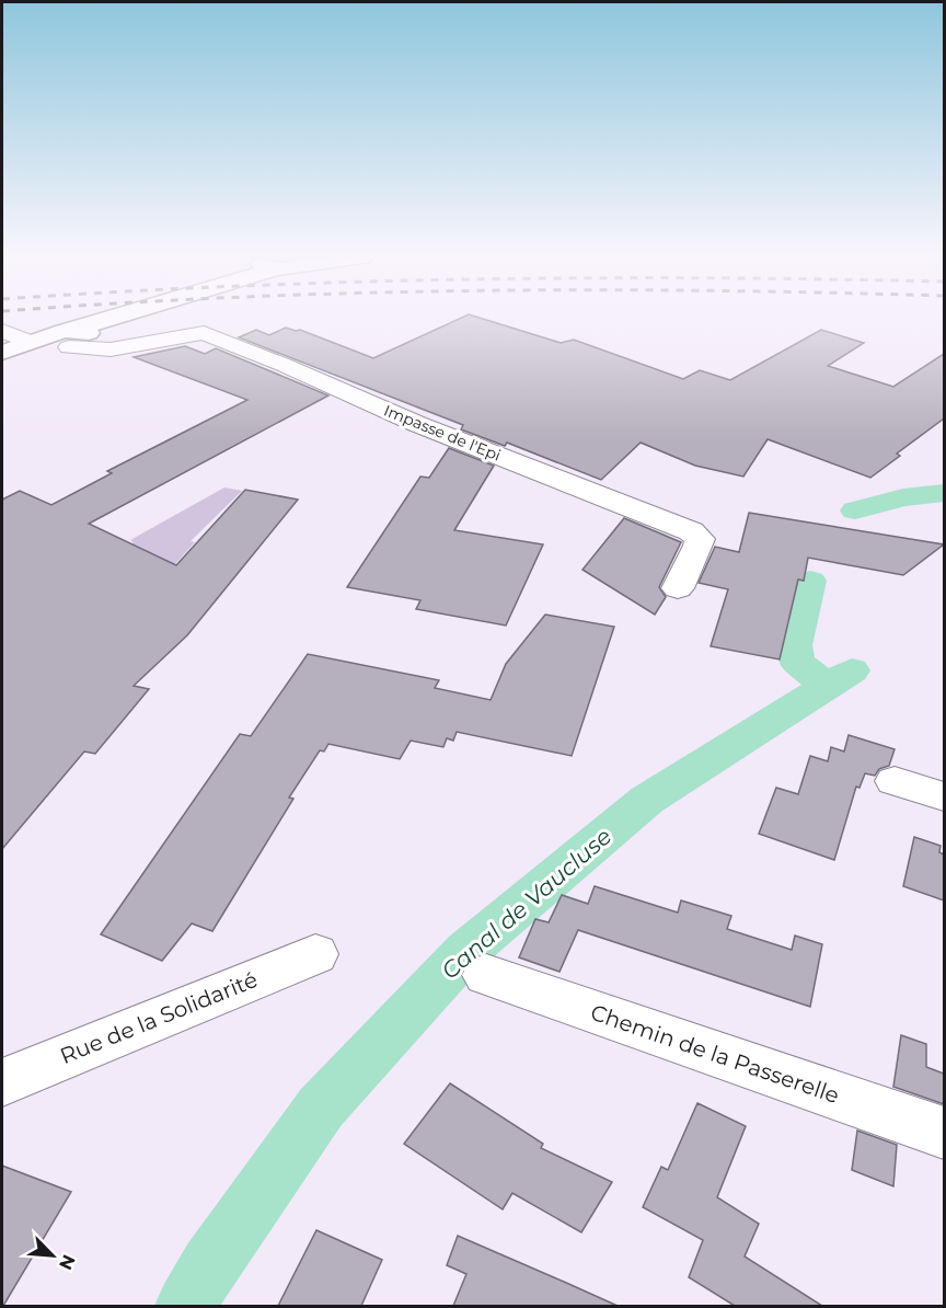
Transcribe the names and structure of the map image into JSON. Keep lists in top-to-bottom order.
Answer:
{
  "streets": {
    "street": ["Impasse de l'Epi", "Rue de la Solidarité", "Chemin de la Passerelle"]
  },
  "water": ["Canal de Vaucluse"],
  "north": "bottom right"
}
